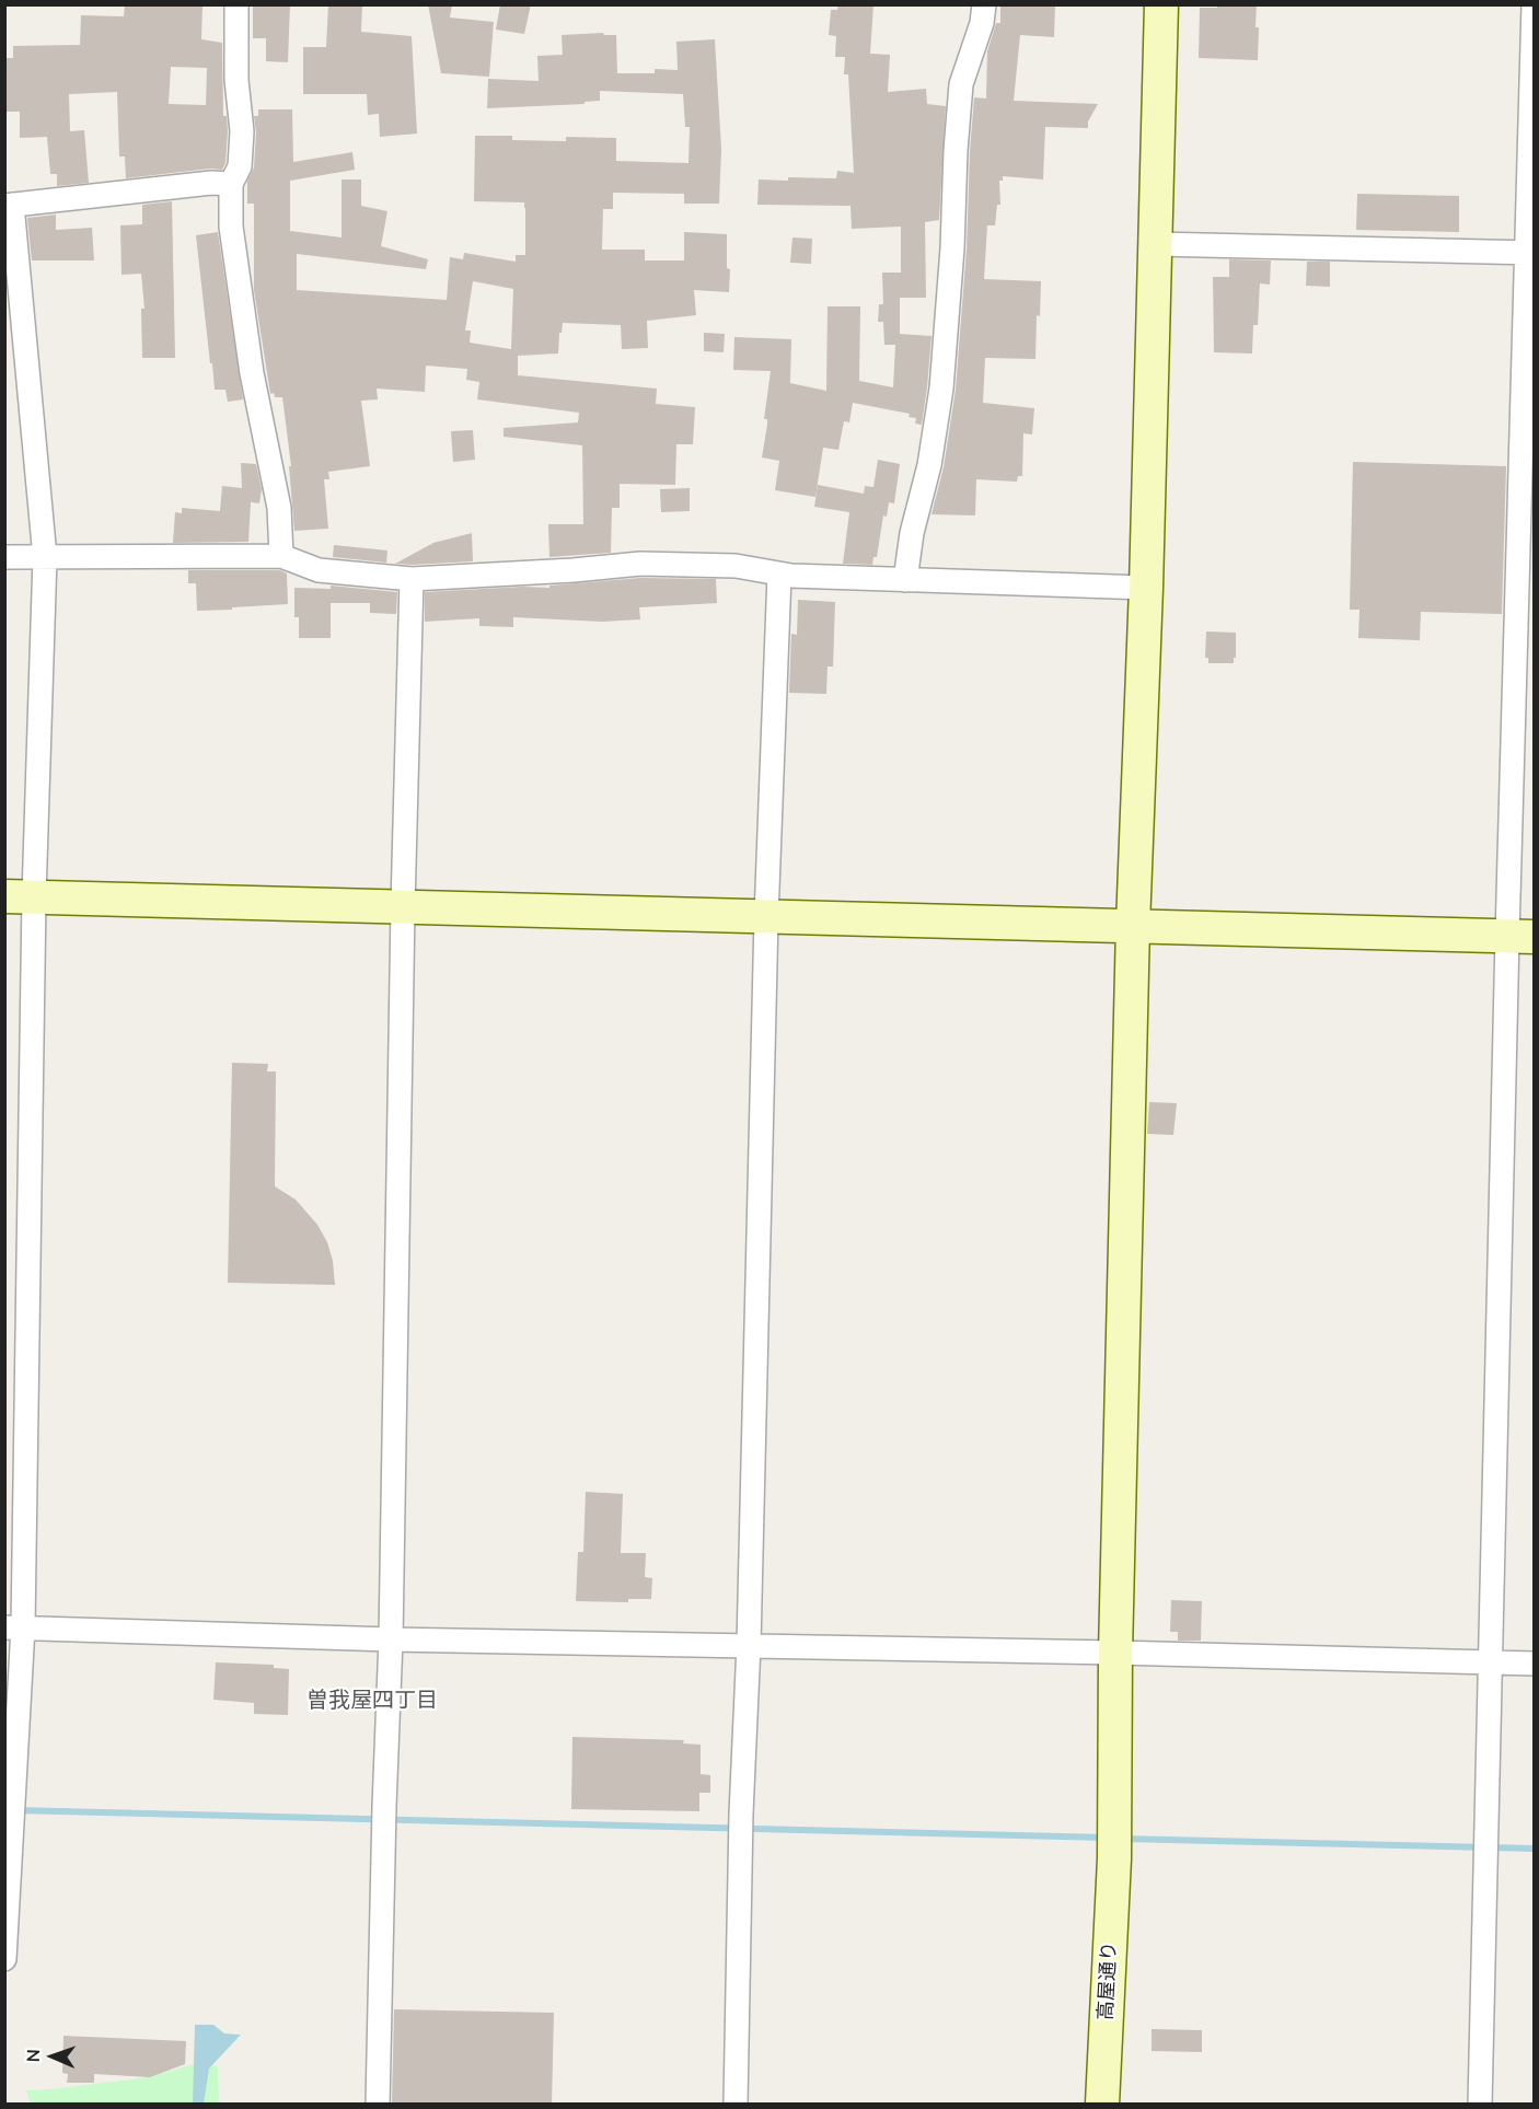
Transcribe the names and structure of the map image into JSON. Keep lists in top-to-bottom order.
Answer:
{
  "streets": {
    "street": ["高屋通り"]
  },
  "districts": ["曽我屋四丁目"],
  "north": "left"
}
